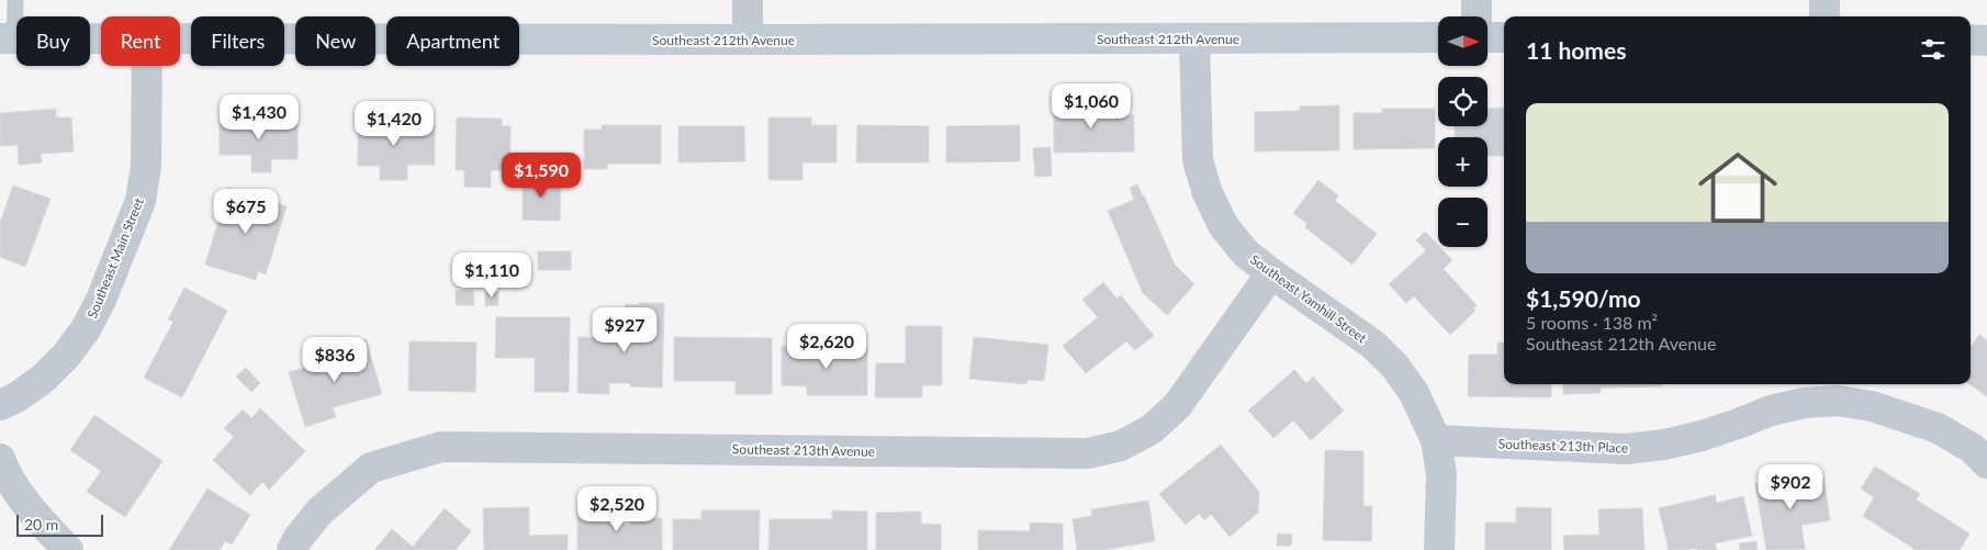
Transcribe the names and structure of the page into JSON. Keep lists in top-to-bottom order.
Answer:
{
  "streets": {
    "street": [
      "Southeast 212th Avenue",
      "Southeast Main Street",
      "Southeast Yamhill Street",
      "Southeast 213th Place",
      "Southeast 213th Avenue"
    ]
  },
  "crossings": [
    ["Southeast 212th Avenue", "Southeast Yamhill Street"],
    ["Southeast Yamhill Street", "Southeast 213th Place"],
    ["Southeast Yamhill Street", "Southeast 213th Avenue"]
  ],
  "scale_bar": "20 m",
  "north": "right",
  "page": {
    "map_buttons": ["+", "−"],
    "chip": [
      "Buy",
      "Rent",
      "Filters",
      "New",
      "Apartment"
    ],
    "heading": "11 homes",
    "list": [
      {
        "name": "$1,590/mo",
        "note": "5 rooms · 138 m² · Southeast 212th Avenue"
      }
    ],
    "price": [
      "$1,060",
      "$1,430",
      "$1,420",
      "$1,590",
      "$675",
      "$1,110",
      "$927",
      "$2,620",
      "$836",
      "$902",
      "$2,520"
    ],
    "scale": "20 m"
  }
}
